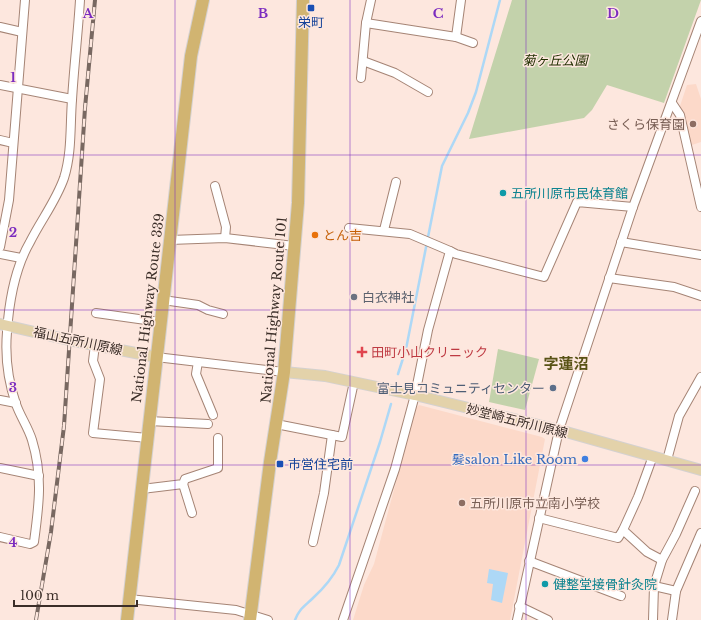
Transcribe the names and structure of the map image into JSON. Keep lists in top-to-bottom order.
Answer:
{
  "streets": {
    "highway": ["National Highway Route 339", "National Highway Route 101"],
    "main road": ["福山五所川原線", "妙堂崎五所川原線"]
  },
  "crossings": [
    ["National Highway Route 339", "福山五所川原線"],
    ["National Highway Route 101", "妙堂崎五所川原線"]
  ],
  "districts": ["字蓮沼"],
  "parks": ["菊ヶ丘公園"],
  "places": {
    "transit": ["栄町", "市営住宅前"],
    "other": [
      "さくら保育園",
      "五所川原市民体育館",
      "とん吉",
      "白衣神社",
      "富士見コミュニティセンター",
      "髪salon Like Room",
      "五所川原市立南小学校",
      "健整堂接骨針灸院"
    ],
    "health": ["田町小山クリニック"]
  },
  "scale_bar": "100 m",
  "grid": {
    "columns": [
      "A",
      "B",
      "C",
      "D"
    ],
    "rows": [
      "1",
      "2",
      "3",
      "4"
    ]
  }
}
